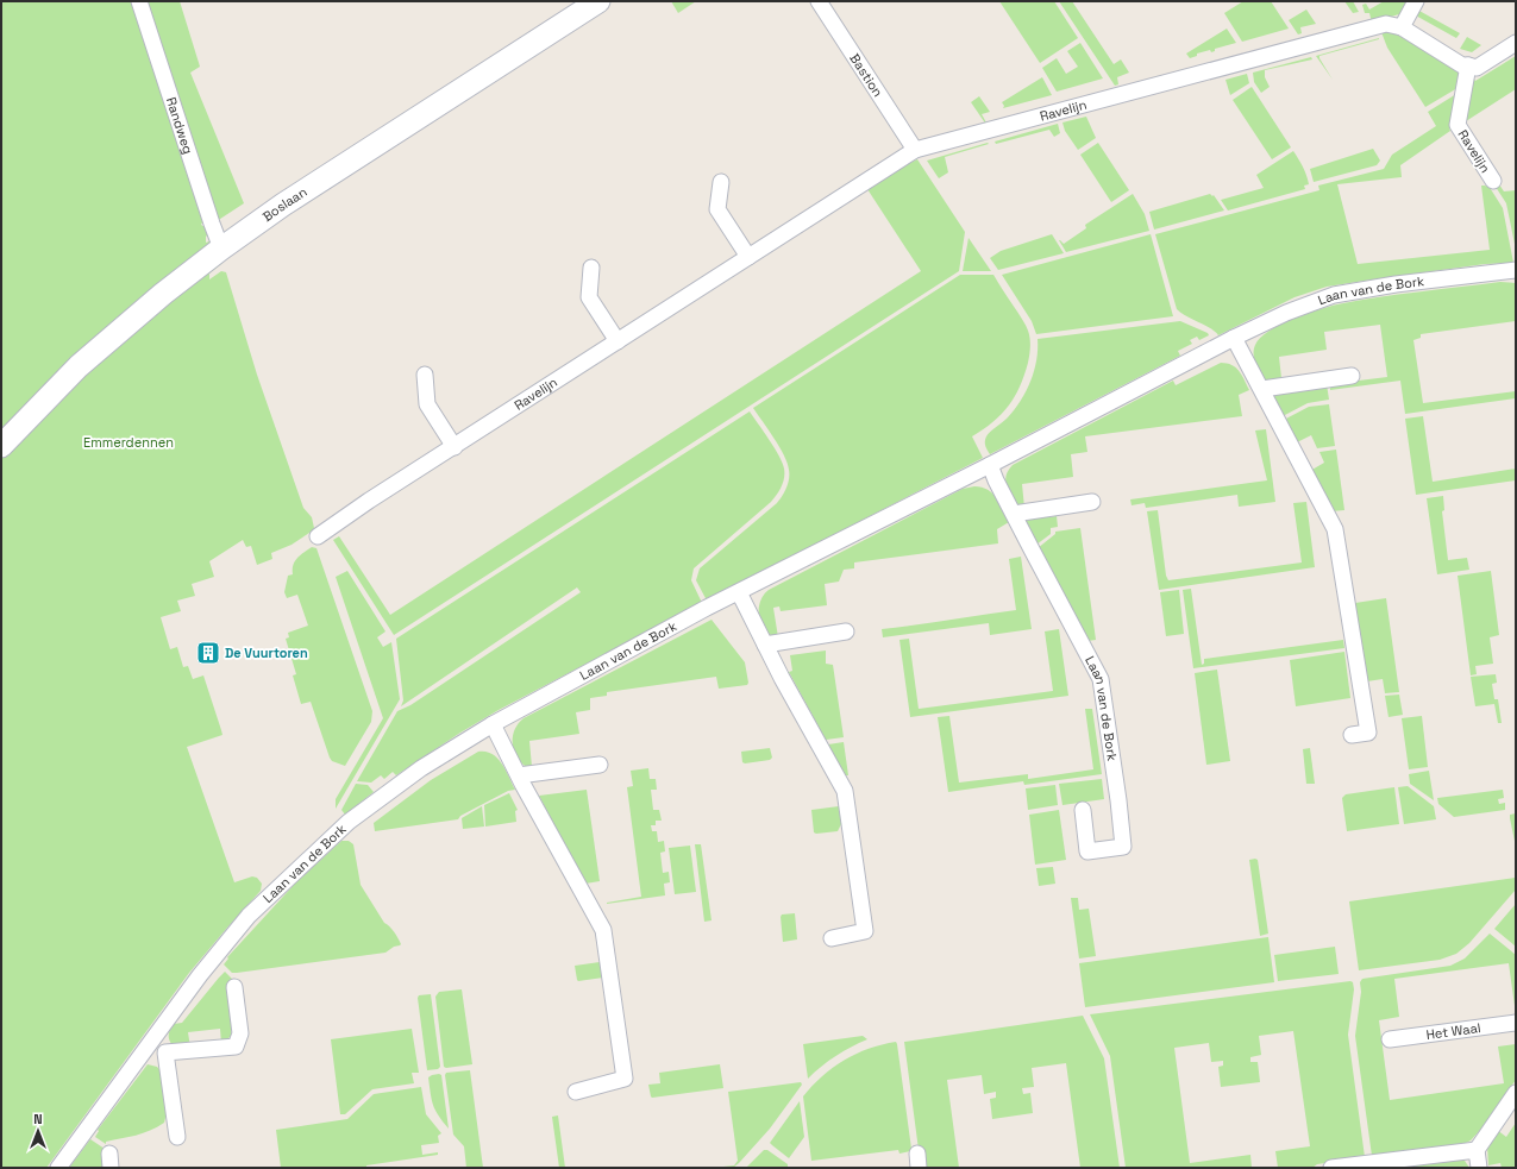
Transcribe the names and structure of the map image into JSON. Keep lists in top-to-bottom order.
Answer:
{
  "streets": {
    "main road": ["Boslaan"],
    "street": [
      "Bastion",
      "Ravelijn",
      "Randweg",
      "Laan van de Bork",
      "Het Waal"
    ]
  },
  "crossings": [
    ["Bastion", "Ravelijn"],
    ["Randweg", "Boslaan"]
  ],
  "parks": ["Emmerdennen"],
  "places": {
    "building": ["De Vuurtoren"]
  },
  "north": "top"
}
